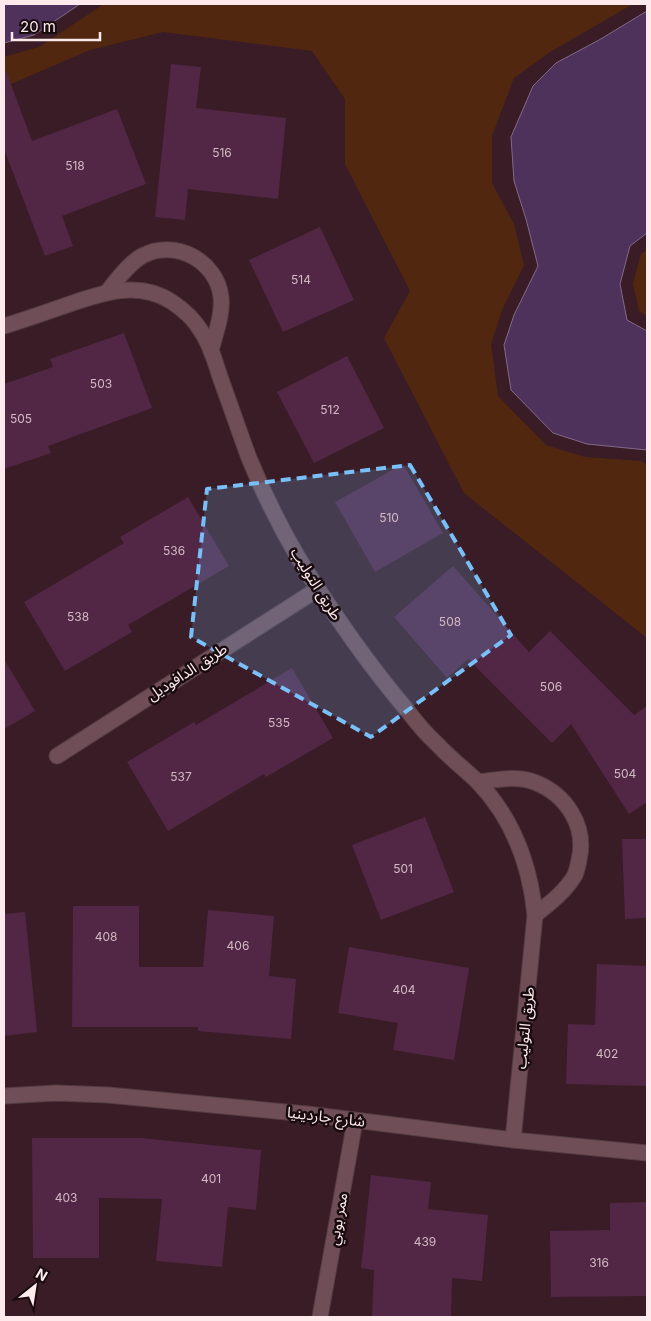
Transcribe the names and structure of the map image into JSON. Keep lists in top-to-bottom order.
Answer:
{
  "streets": {
    "street": [
      "طريق التوليب",
      "طريق الدافوديل",
      "شارع جاردينيا",
      "ممر بوبي"
    ]
  },
  "crossings": [
    ["طريق التوليب", "طريق الدافوديل"],
    ["طريق التوليب", "شارع جاردينيا"],
    ["شارع جاردينيا", "ممر بوبي"]
  ],
  "house_numbers": [
    "516",
    "518",
    "514",
    "503",
    "512",
    "505",
    "510",
    "536",
    "538",
    "508",
    "506",
    "535",
    "504",
    "537",
    "501",
    "408",
    "406",
    "404",
    "402",
    "401",
    "403",
    "439",
    "316"
  ],
  "scale_bar": "20 m",
  "north": "top right"
}
